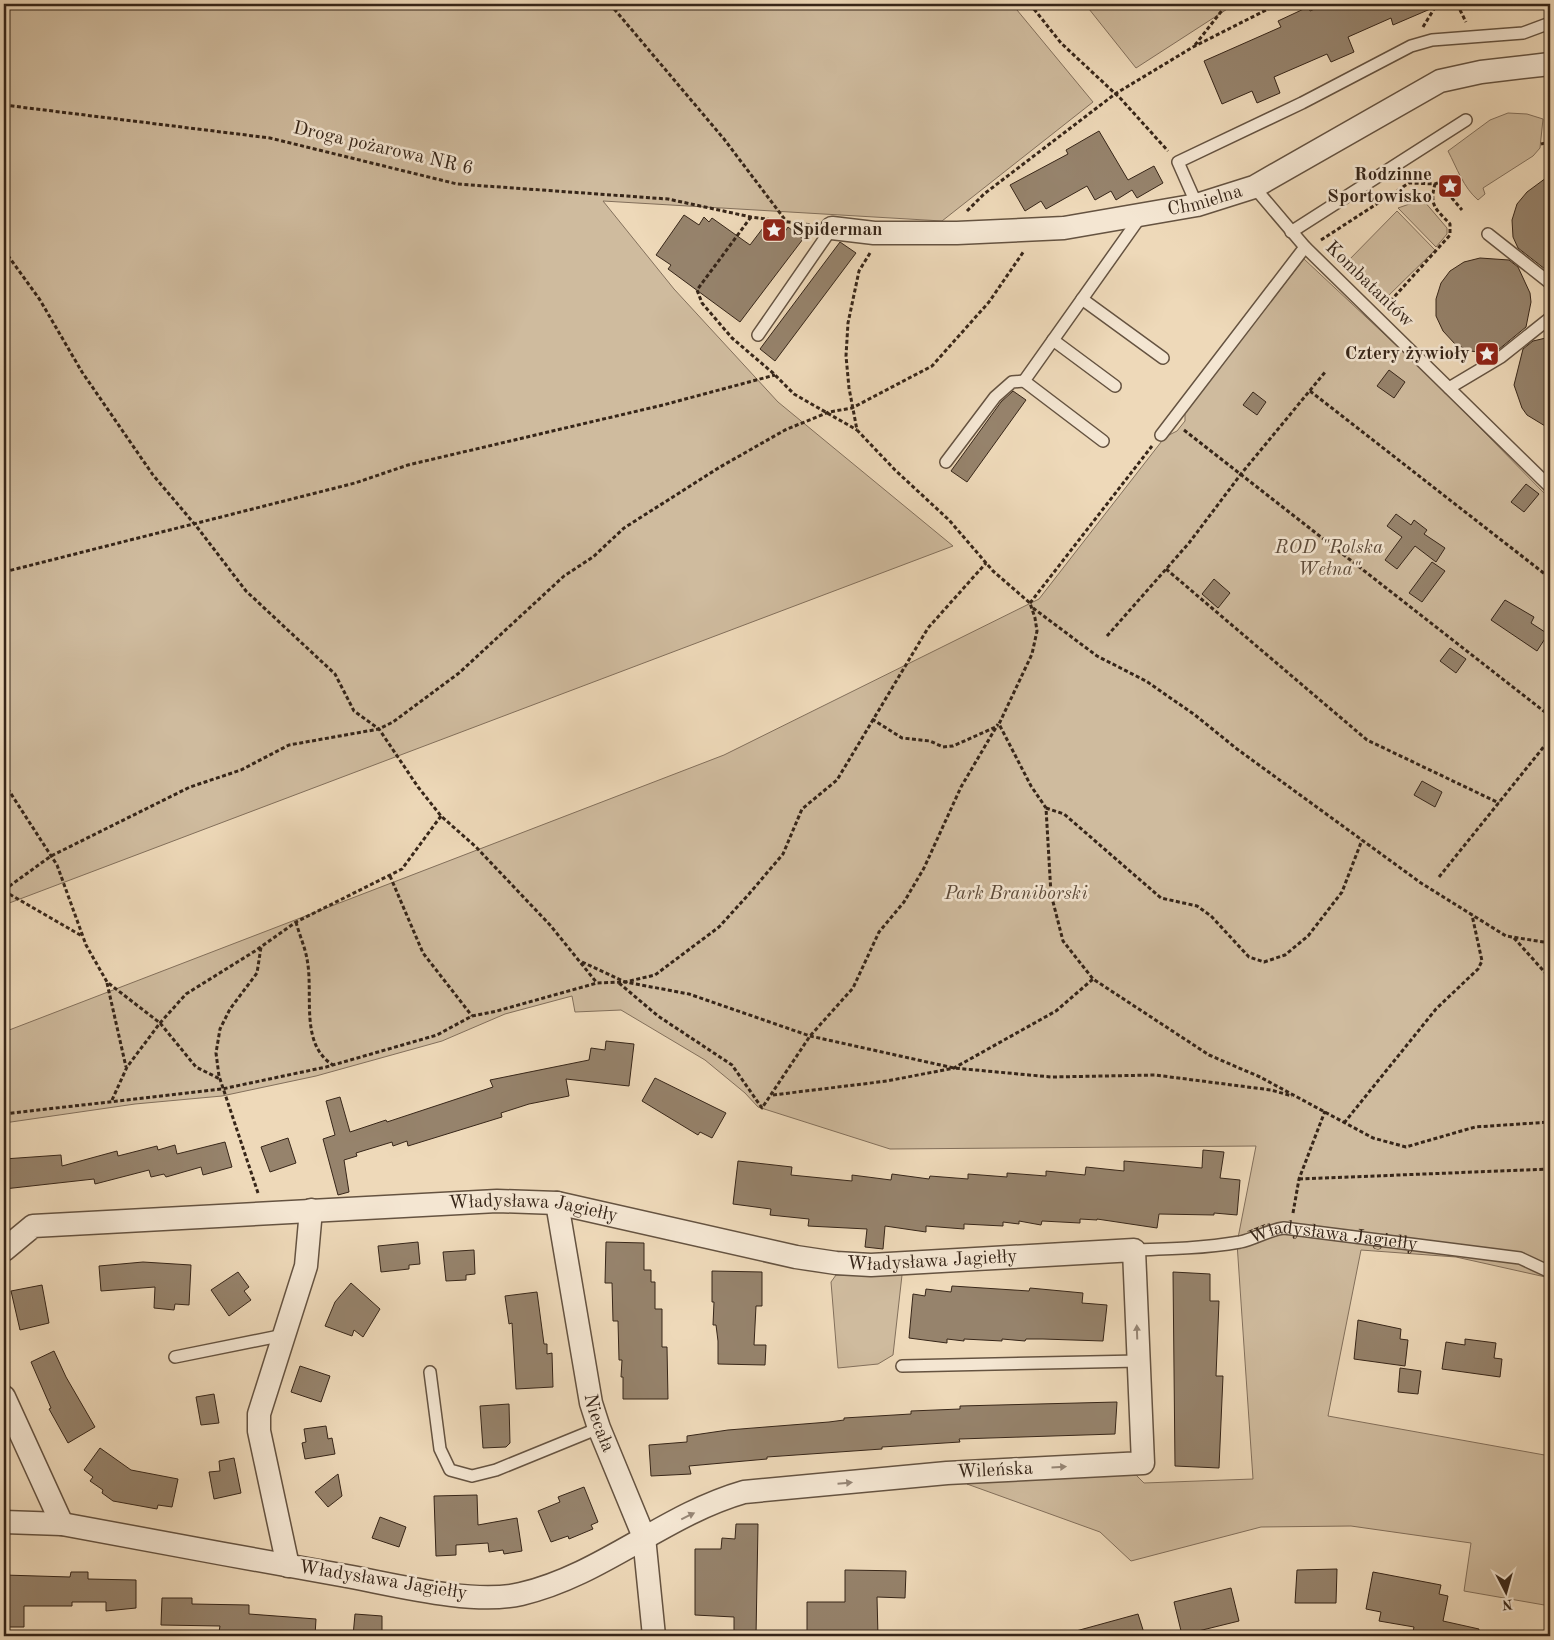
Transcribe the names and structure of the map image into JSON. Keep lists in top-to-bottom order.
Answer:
{
  "streets": {
    "street": [
      "Chmielna",
      "Władysława Jagiełły",
      "Niecała",
      "Wileńska"
    ],
    "lane": ["Kombatantów"],
    "path": ["Droga pożarowa NR 6"]
  },
  "crossings": [
    ["Droga pożarowa NR 6", "Chmielna"],
    ["Chmielna", "Kombatantów"],
    ["Władysława Jagiełły", "Niecała"],
    ["Władysława Jagiełły", "Wileńska"],
    ["Niecała", "Wileńska"]
  ],
  "parks": ["ROD \"Polska Wełna\"", "Park Braniborski"],
  "places": {
    "place": ["Rodzinne Sportowisko", "Spiderman", "Cztery żywioły"]
  },
  "north": "bottom"
}
